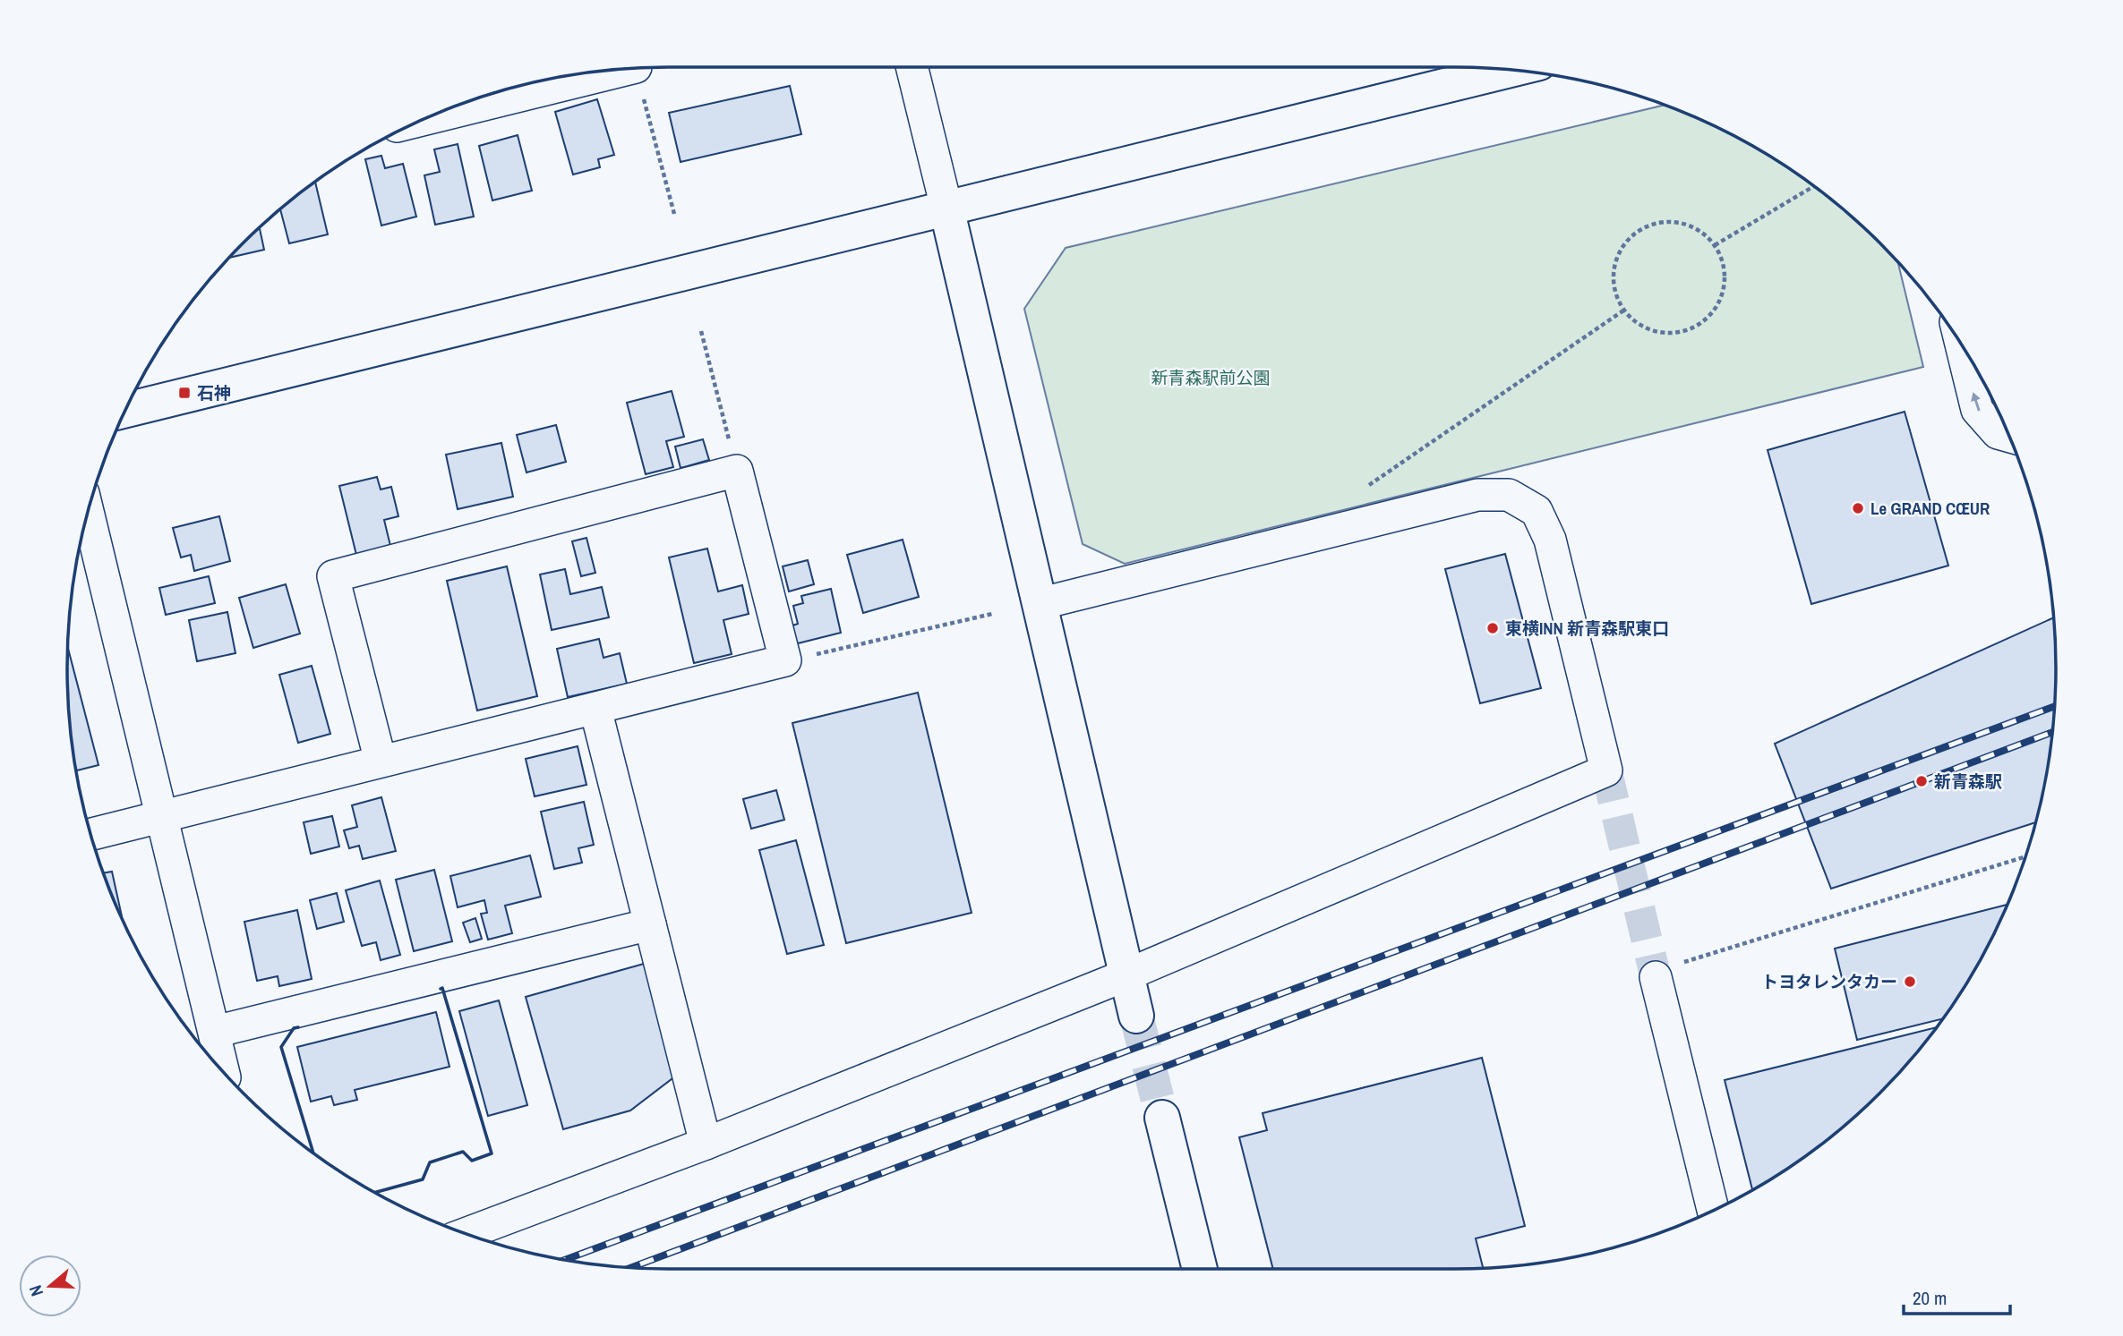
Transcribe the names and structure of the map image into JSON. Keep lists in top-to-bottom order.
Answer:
{
  "parks": ["新青森駅前公園"],
  "places": {
    "transit": ["石神"],
    "other": [
      "Le GRAND CŒUR",
      "東横INN 新青森駅東口",
      "新青森駅",
      "トヨタレンタカー"
    ]
  },
  "scale_bar": "20 m",
  "north": "left"
}
